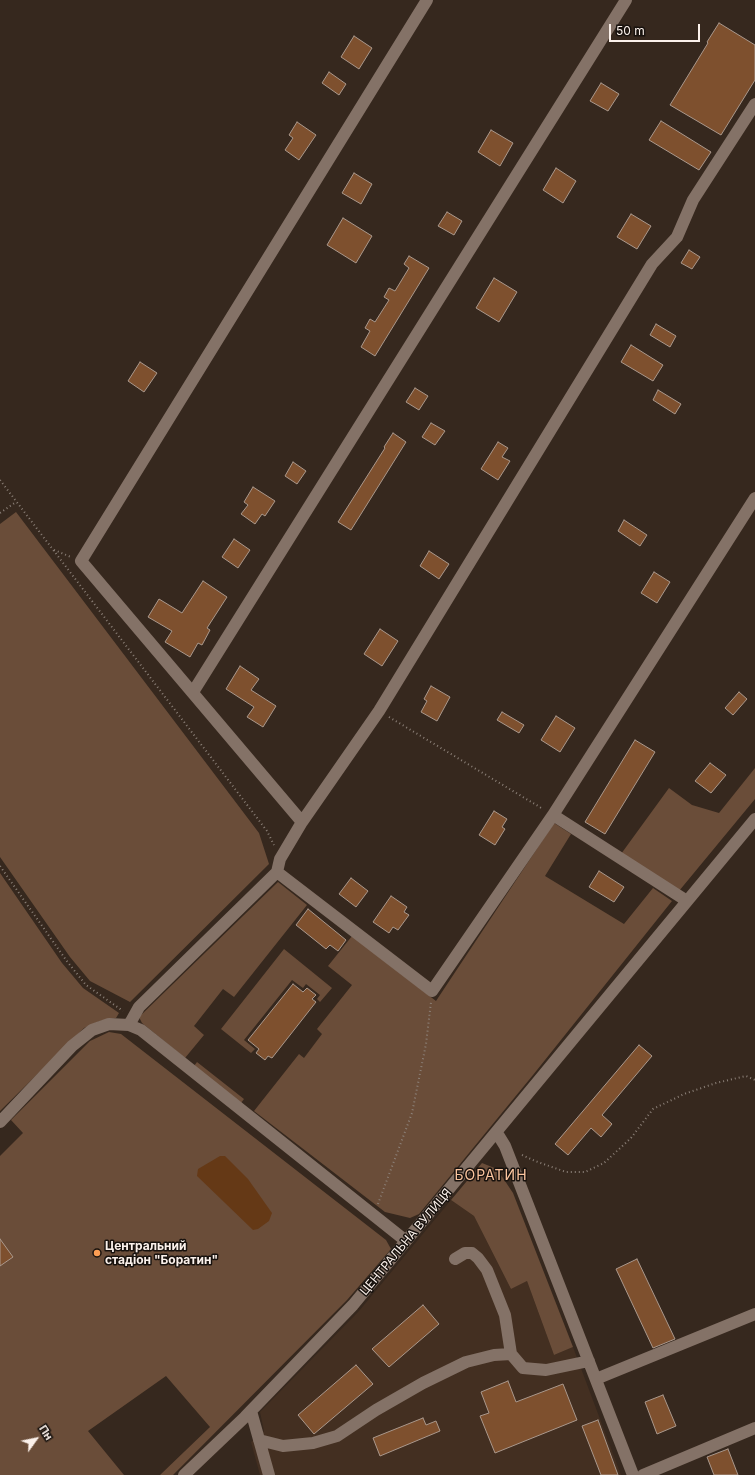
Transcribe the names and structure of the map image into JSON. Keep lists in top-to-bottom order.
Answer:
{
  "streets": {
    "street": ["ЦЕНТРАЛЬНА ВУЛИЦЯ"]
  },
  "districts": ["БОРАТИН"],
  "places": ["Центральний стадіон \"Боратин\""],
  "scale_bar": "50 m",
  "north": "top right"
}
